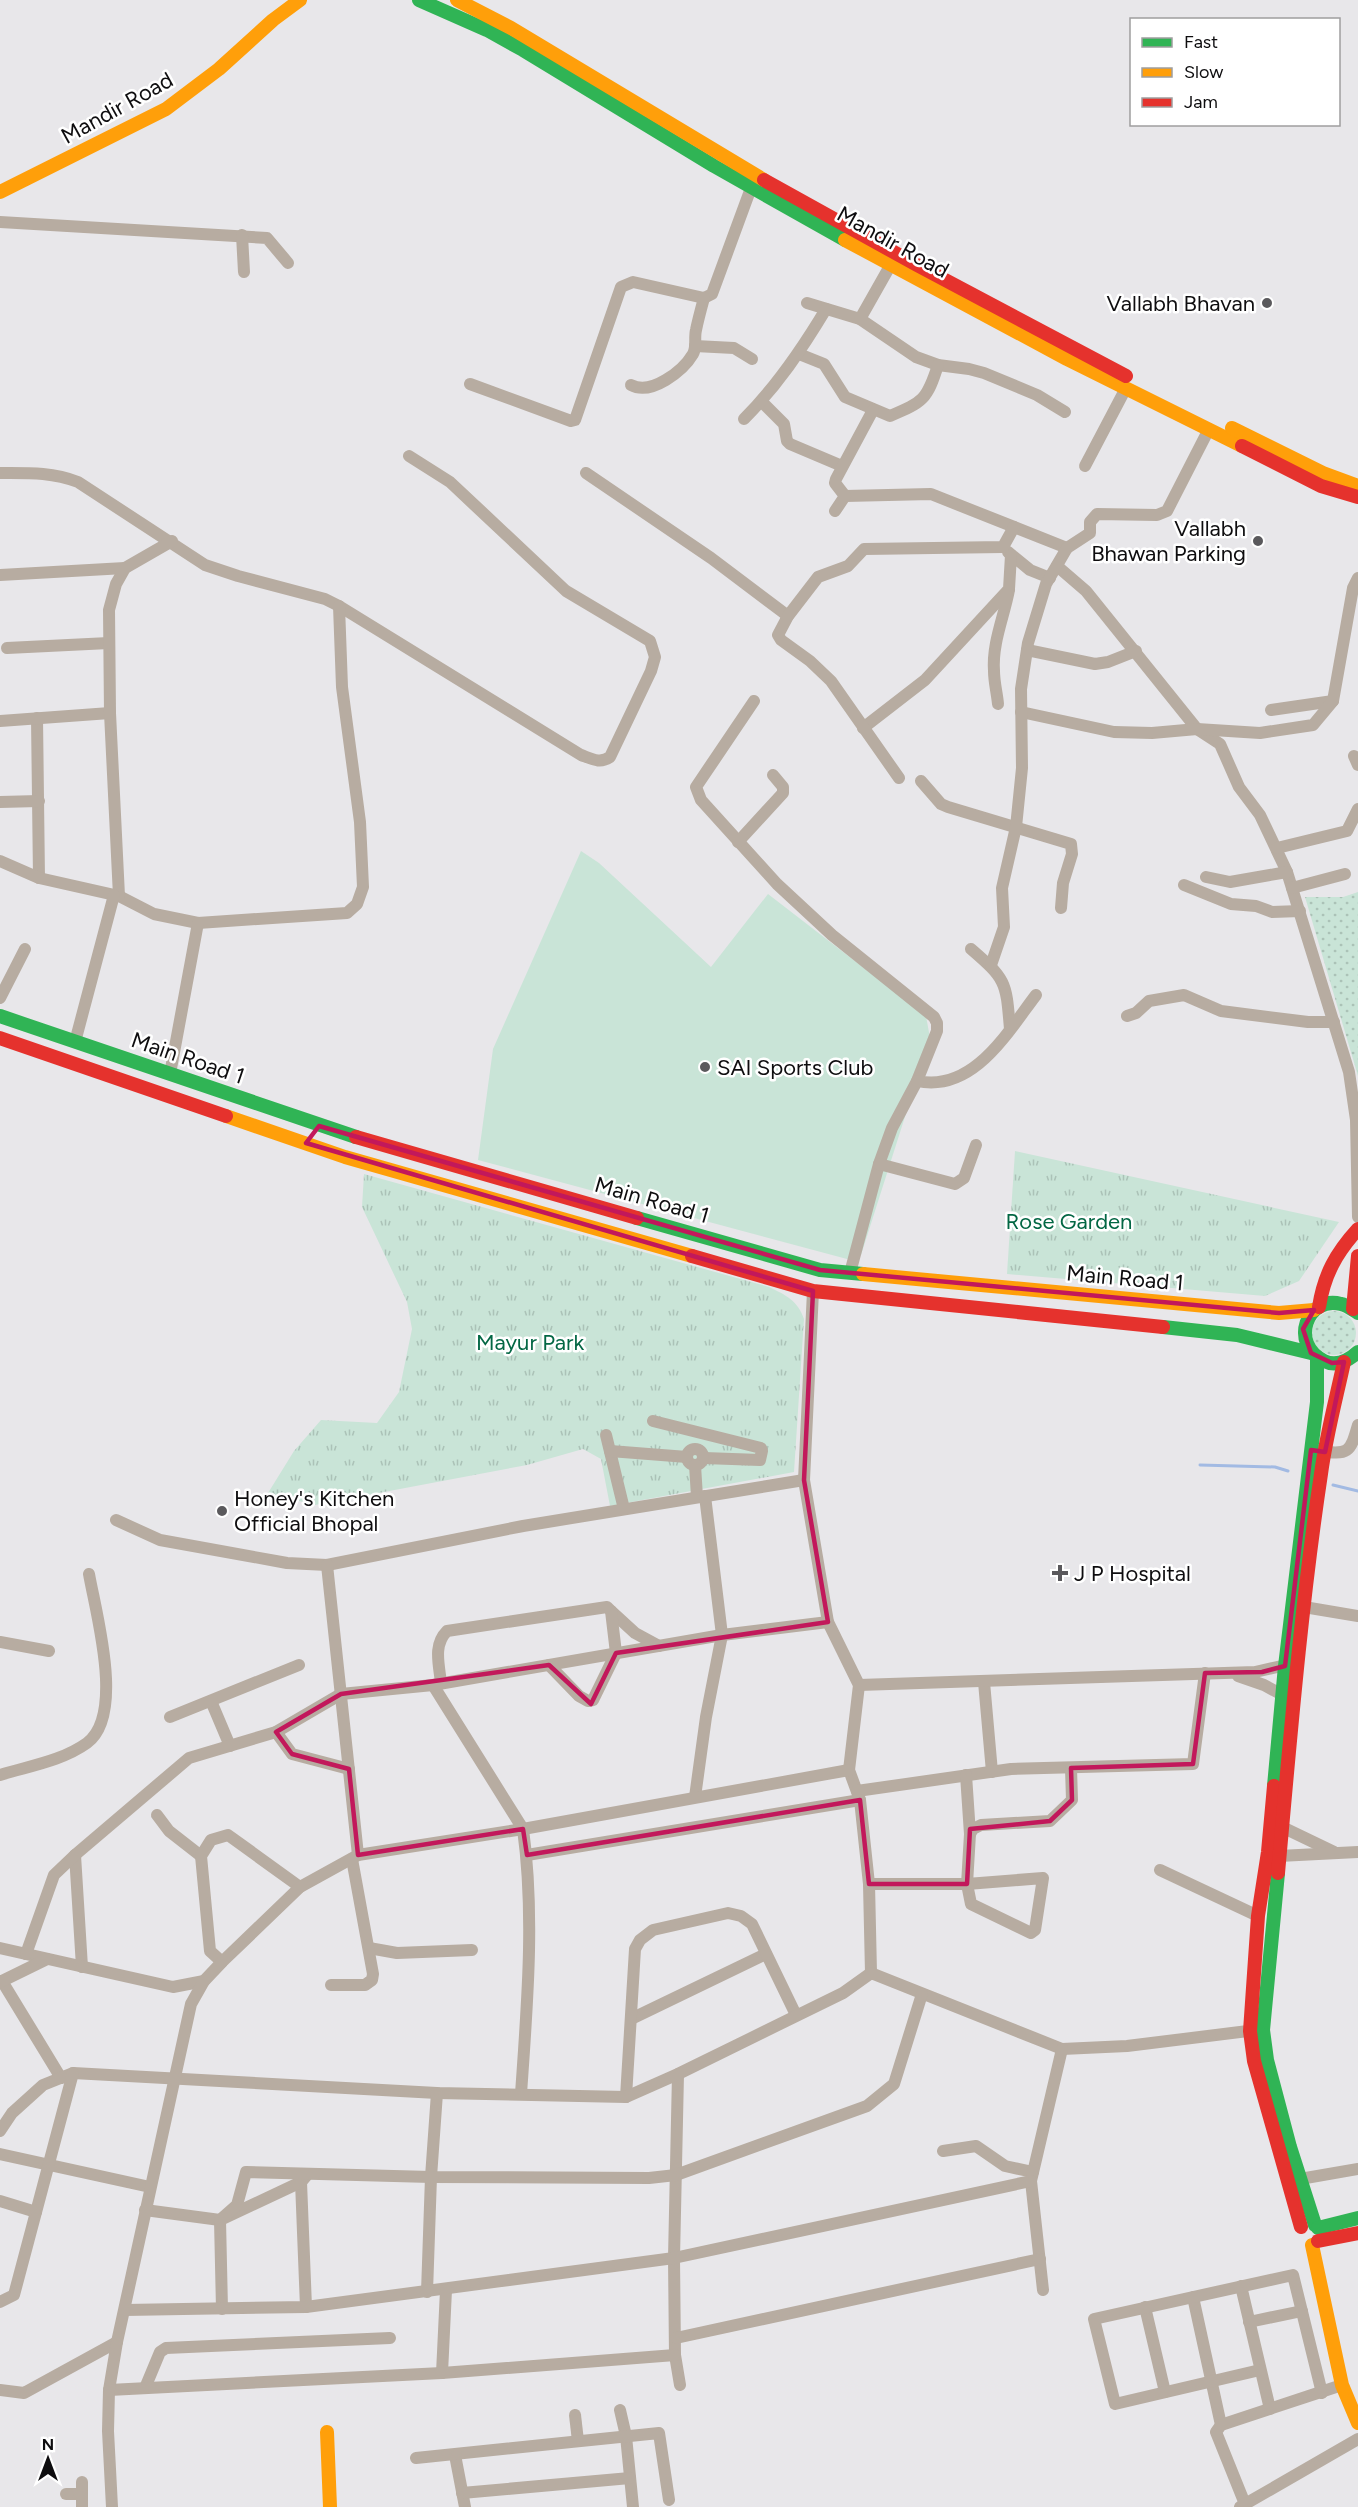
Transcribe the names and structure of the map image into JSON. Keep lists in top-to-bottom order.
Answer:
{
  "streets": {
    "street": ["Mandir Road", "Main Road 1"]
  },
  "parks": ["Rose Garden", "Mayur Park"],
  "places": {
    "other": [
      "Vallabh Bhavan",
      "Vallabh Bhawan Parking",
      "SAI Sports Club",
      "Honey's Kitchen Official Bhopal"
    ],
    "health": ["J P Hospital"]
  },
  "legend": ["Fast", "Slow", "Jam"],
  "north": "top"
}
